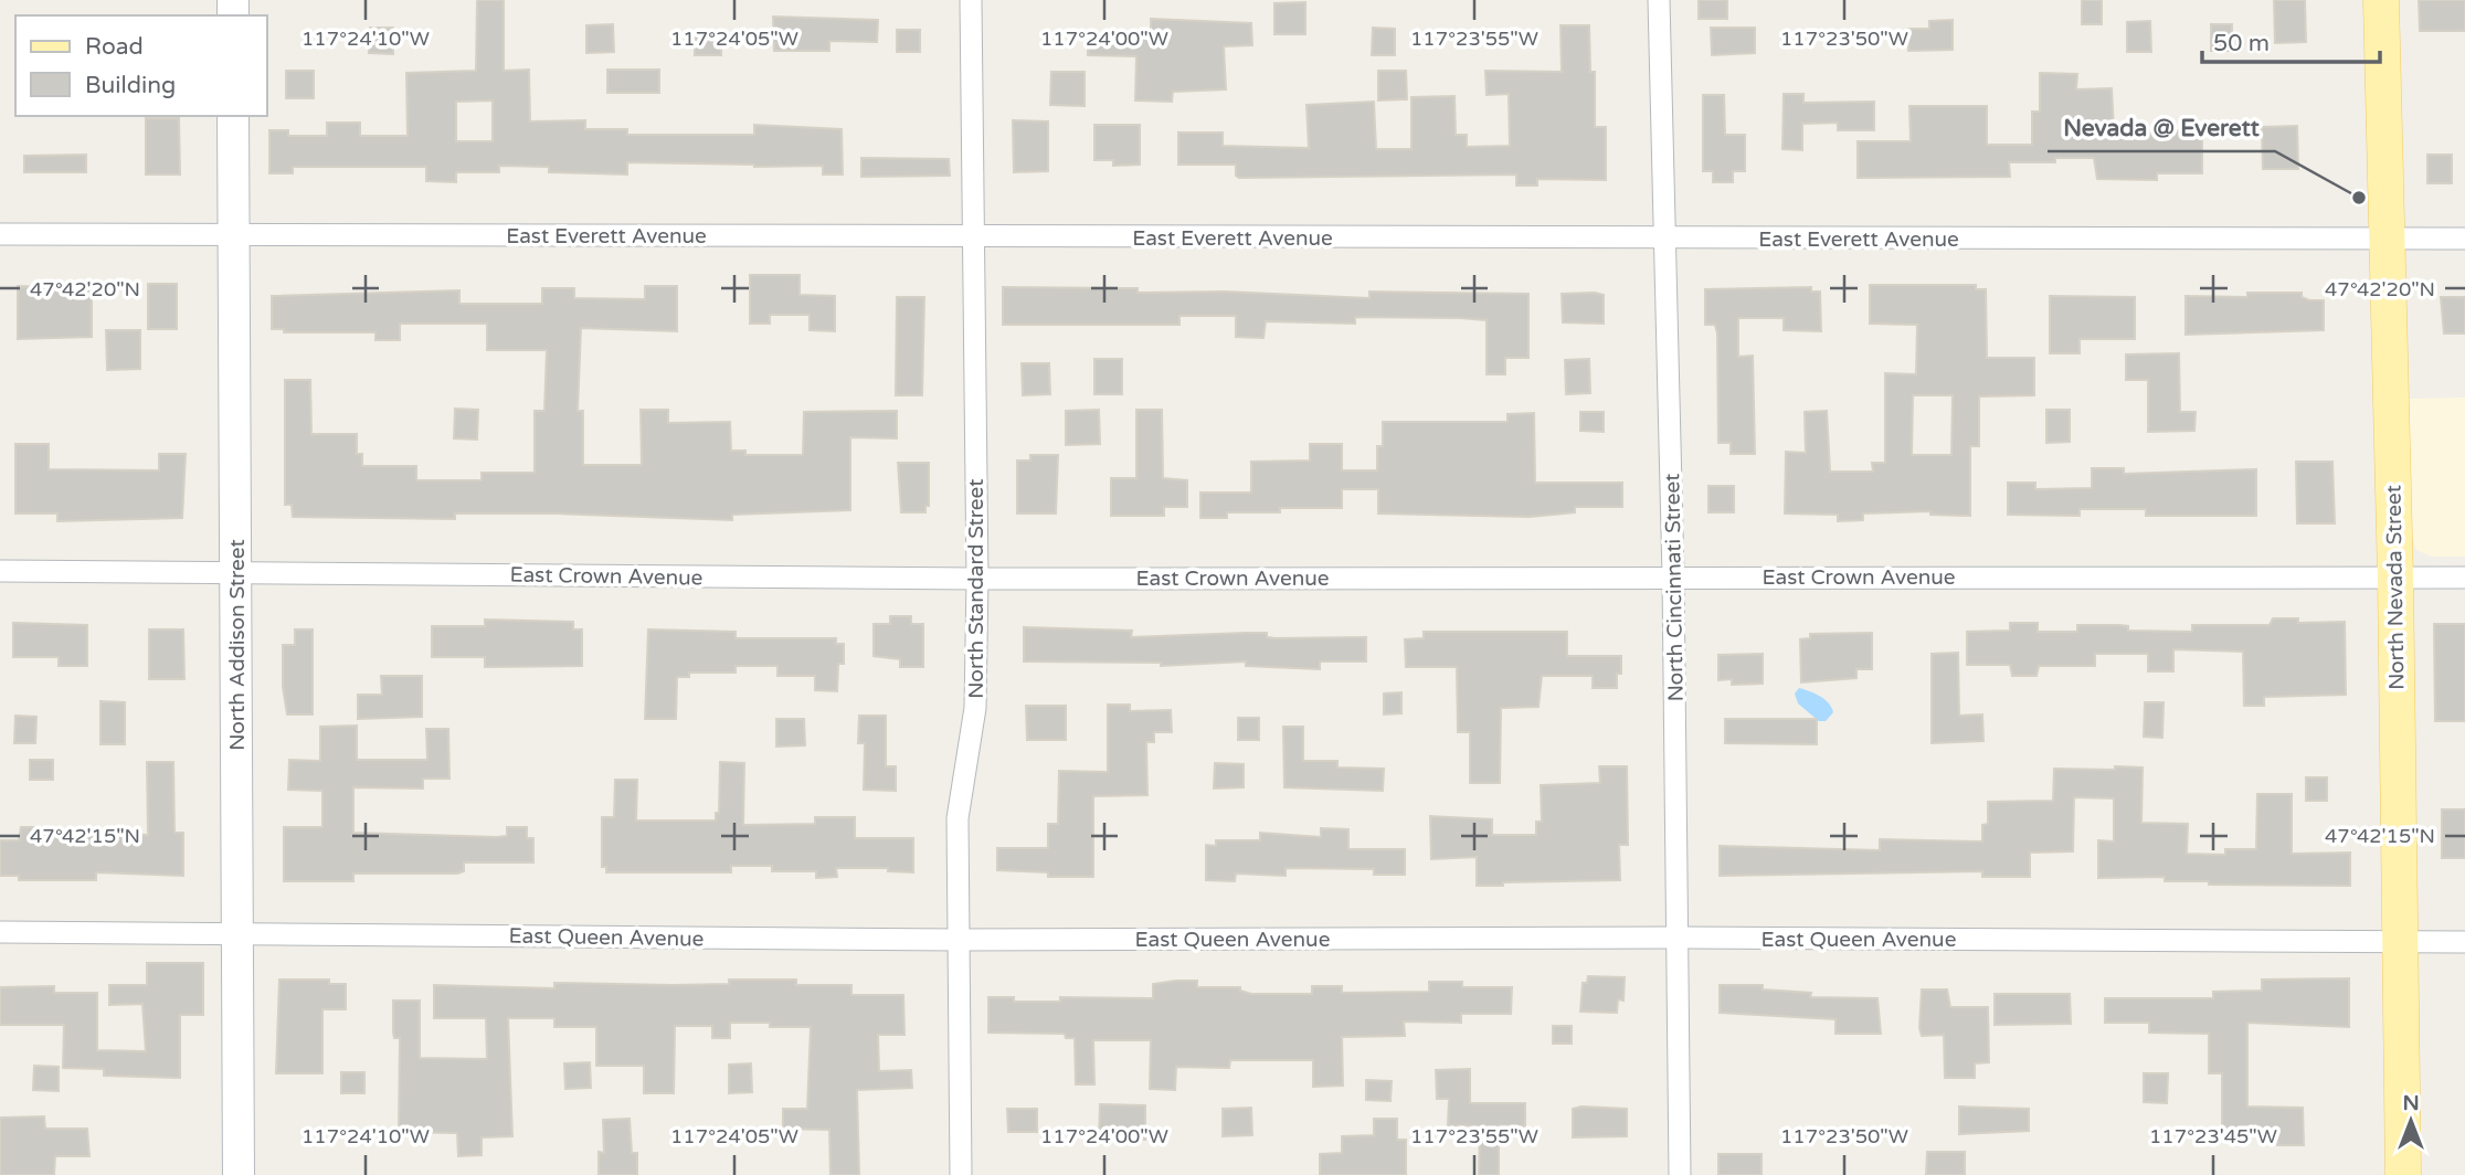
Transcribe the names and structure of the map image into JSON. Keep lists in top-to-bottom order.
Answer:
{
  "streets": {
    "main road": ["North Nevada Street"],
    "street": [
      "East Everett Avenue",
      "East Crown Avenue",
      "North Cincinnati Street",
      "North Standard Street",
      "North Addison Street",
      "East Queen Avenue"
    ]
  },
  "crossings": [
    ["East Everett Avenue", "North Cincinnati Street"],
    ["East Everett Avenue", "North Nevada Street"],
    ["East Everett Avenue", "North Standard Street"],
    ["East Everett Avenue", "North Addison Street"],
    ["East Crown Avenue", "North Cincinnati Street"],
    ["East Crown Avenue", "North Nevada Street"],
    ["East Crown Avenue", "North Standard Street"],
    ["East Crown Avenue", "North Addison Street"],
    ["North Cincinnati Street", "East Queen Avenue"],
    ["North Nevada Street", "East Queen Avenue"],
    ["North Standard Street", "East Queen Avenue"],
    ["North Addison Street", "East Queen Avenue"]
  ],
  "places": ["Nevada @ Everett"],
  "legend": ["Road", "Building"],
  "scale_bar": "50 m",
  "north": "top",
  "coordinates": [
    "117°24'10\"W",
    "117°24'05\"W",
    "117°24'00\"W",
    "117°23'55\"W",
    "117°23'50\"W",
    "47°42'20\"N",
    "47°42'15\"N",
    "117°23'45\"W"
  ]
}
